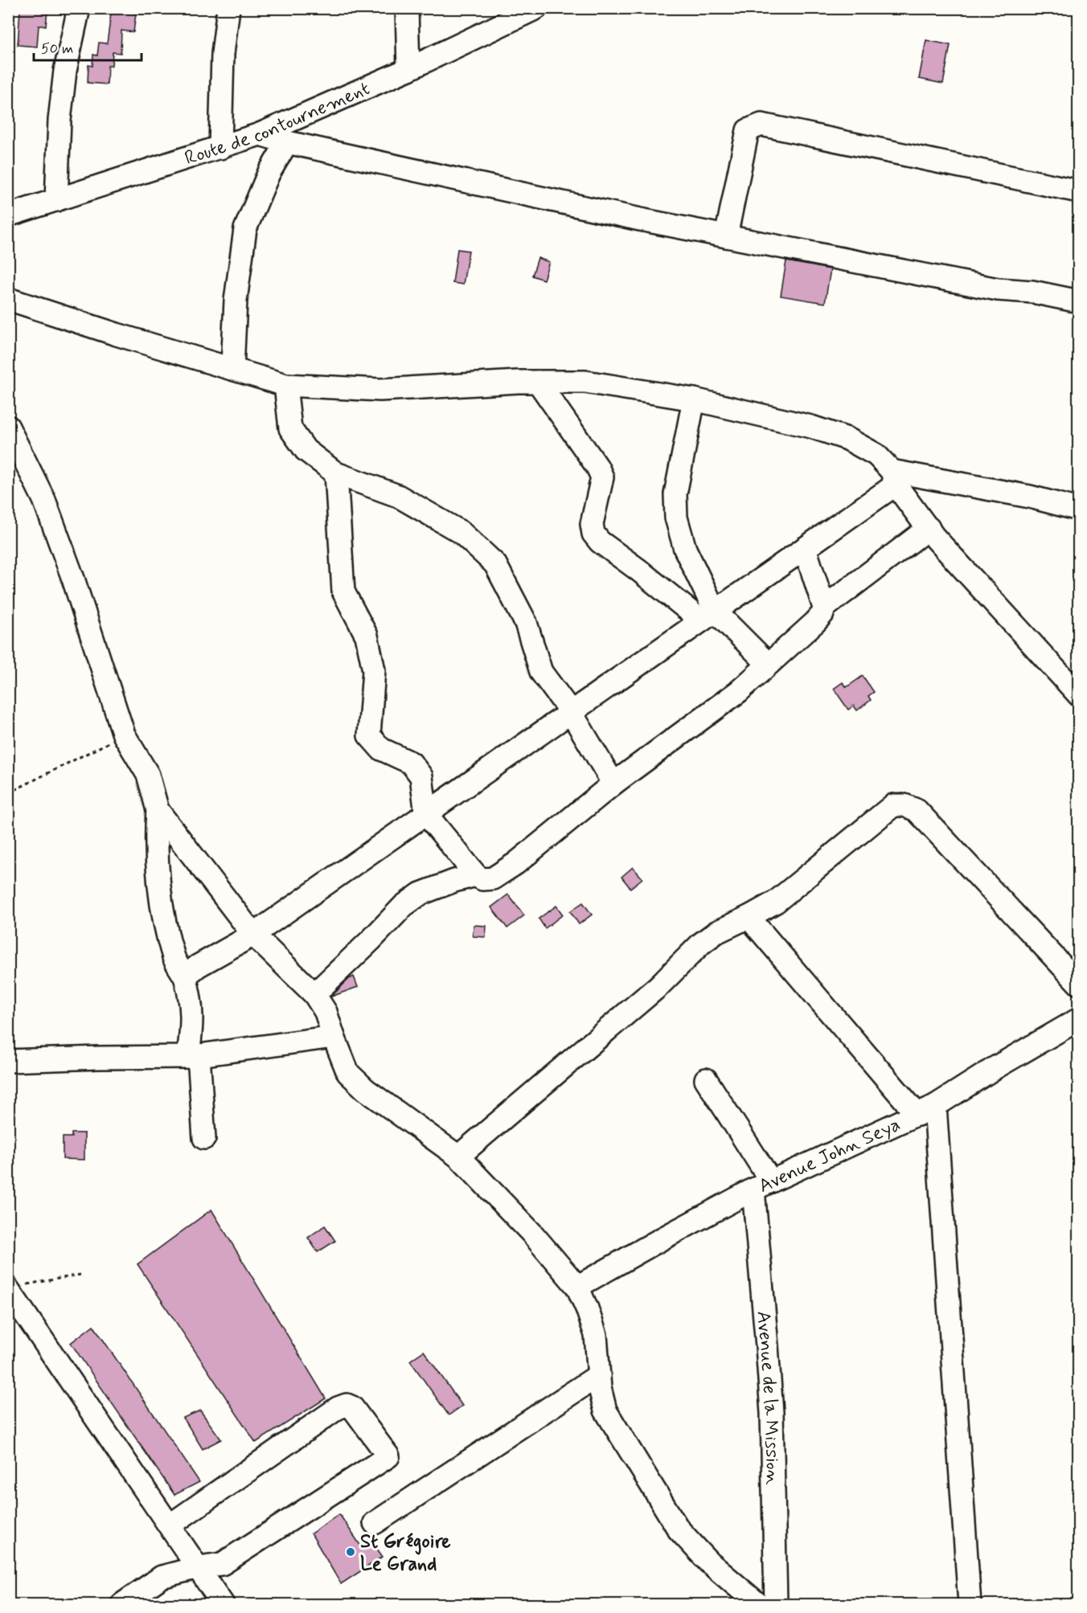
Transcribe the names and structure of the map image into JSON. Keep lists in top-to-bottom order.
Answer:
{
  "streets": {
    "street": ["Route de contournement", "Avenue John Seya", "Avenue de la Mission"]
  },
  "crossings": [
    ["Avenue John Seya", "Avenue de la Mission"]
  ],
  "places": ["St Grégoire Le Grand"],
  "scale_bar": "50 m"
}
